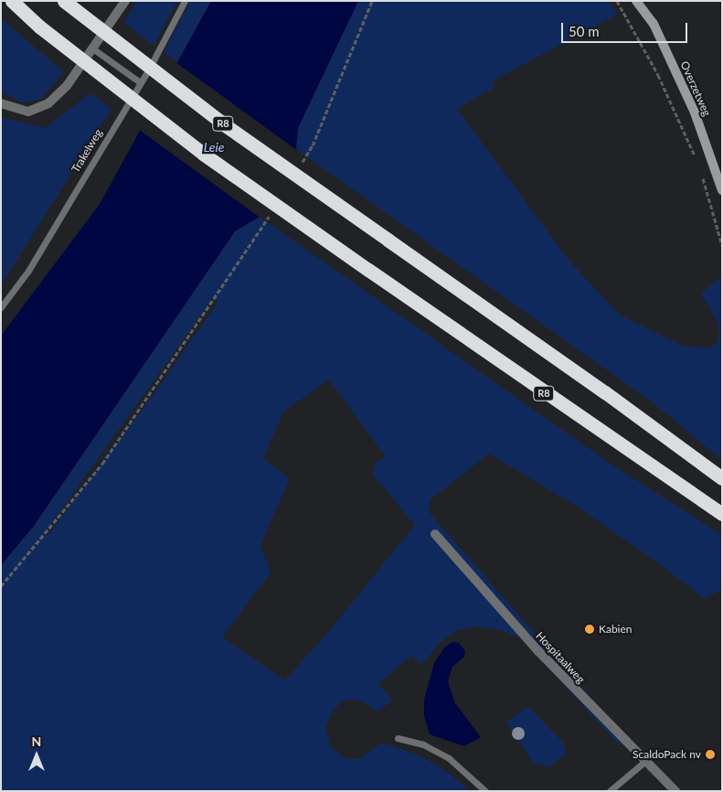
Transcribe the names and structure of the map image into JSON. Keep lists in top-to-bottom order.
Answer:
{
  "streets": {
    "highway": ["R8"],
    "street": ["Overzetweg", "Hospitaalweg"],
    "lane": ["Trakelweg"]
  },
  "water": ["Leie"],
  "places": ["Kabien", "ScaldoPack nv"],
  "scale_bar": "50 m",
  "north": "top"
}
